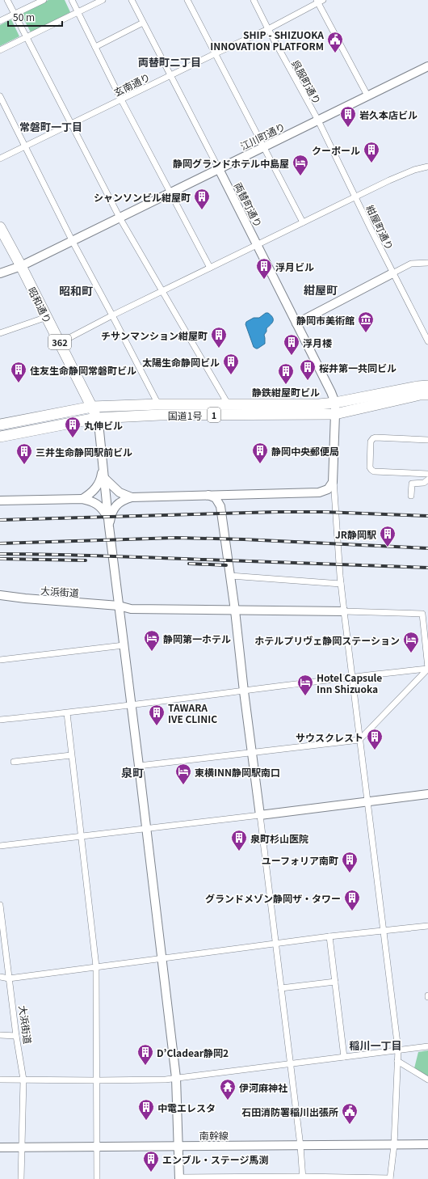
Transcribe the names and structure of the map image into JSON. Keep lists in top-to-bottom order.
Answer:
{
  "streets": {
    "highway": [
      "昭和通り",
      "362",
      "国道1号",
      "1"
    ],
    "street": [
      "呉服町通り",
      "玄南通り",
      "江川町通り",
      "両替町通り",
      "紺屋町通り",
      "大浜街道",
      "南幹線"
    ]
  },
  "crossings": [
    ["呉服町通り", "玄南通り"],
    ["呉服町通り", "江川町通り"],
    ["呉服町通り", "紺屋町通り"],
    ["玄南通り", "両替町通り"],
    ["江川町通り", "両替町通り"],
    ["江川町通り", "紺屋町通り"],
    ["江川町通り", "昭和通り"],
    ["両替町通り", "国道1号"],
    ["昭和通り", "国道1号"],
    ["大浜街道", "南幹線"]
  ],
  "districts": [
    "両替町二丁目",
    "常磐町一丁目",
    "紺屋町",
    "昭和町",
    "泉町",
    "稲川一丁目"
  ],
  "places": {
    "public building": ["SHIP - SHIZUOKA INNOVATION PLATFORM", "石田消防署稲川出張所"],
    "building": [
      "岩久本店ビル",
      "クーポール",
      "シャンソンビル紺屋町",
      "浮月ビル",
      "チサンマンション紺屋町",
      "浮月楼",
      "太陽生命静岡ビル",
      "桜井第一共同ビル",
      "住友生命静岡常磐町ビル",
      "静鉄紺屋町ビル",
      "丸伸ビル",
      "静岡中央郵便局",
      "三井生命静岡駅前ビル",
      "JR静岡駅",
      "TAWARA IVE CLINIC",
      "サウスクレスト",
      "泉町杉山医院",
      "ユーフォリア南町",
      "グランドメゾン静岡ザ・タワー",
      "D’Cladear静岡2",
      "中電エレスタ",
      "エンブル・ステージ馬渕"
    ],
    "hotel": [
      "静岡グランドホテル中島屋",
      "静岡第一ホテル",
      "ホテルプリヴェ静岡ステーション",
      "Hotel Capsule Inn Shizuoka",
      "東横INN静岡駅南口"
    ],
    "museum": ["静岡市美術館"],
    "temple": ["伊河麻神社"]
  },
  "scale_bar": "50 m"
}
